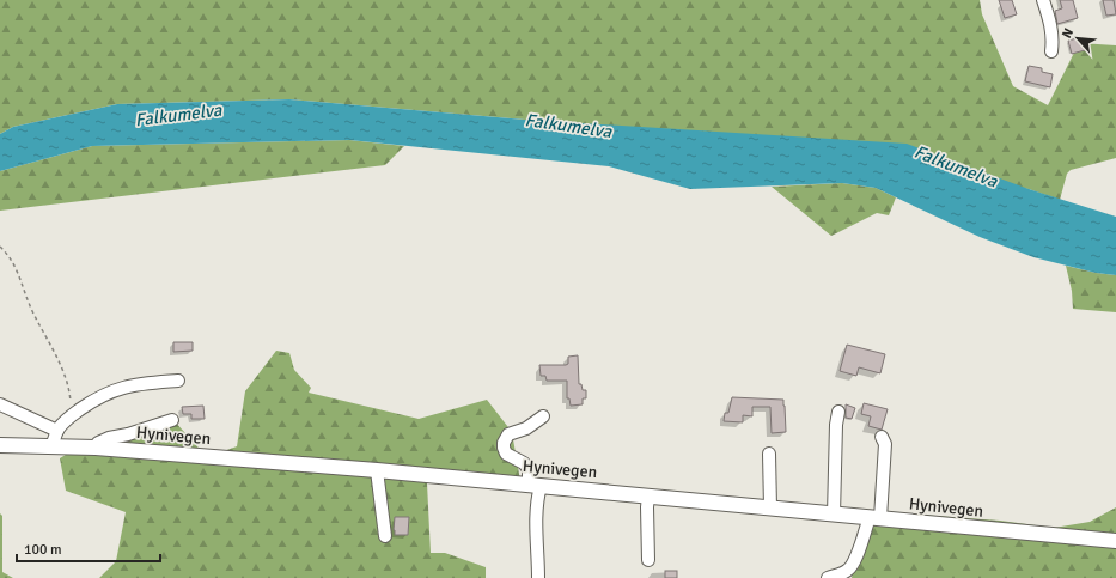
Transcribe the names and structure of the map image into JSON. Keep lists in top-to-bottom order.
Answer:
{
  "streets": {
    "main road": ["Hynivegen"]
  },
  "water": ["Falkumelva"],
  "scale_bar": "100 m",
  "north": "top left"
}
